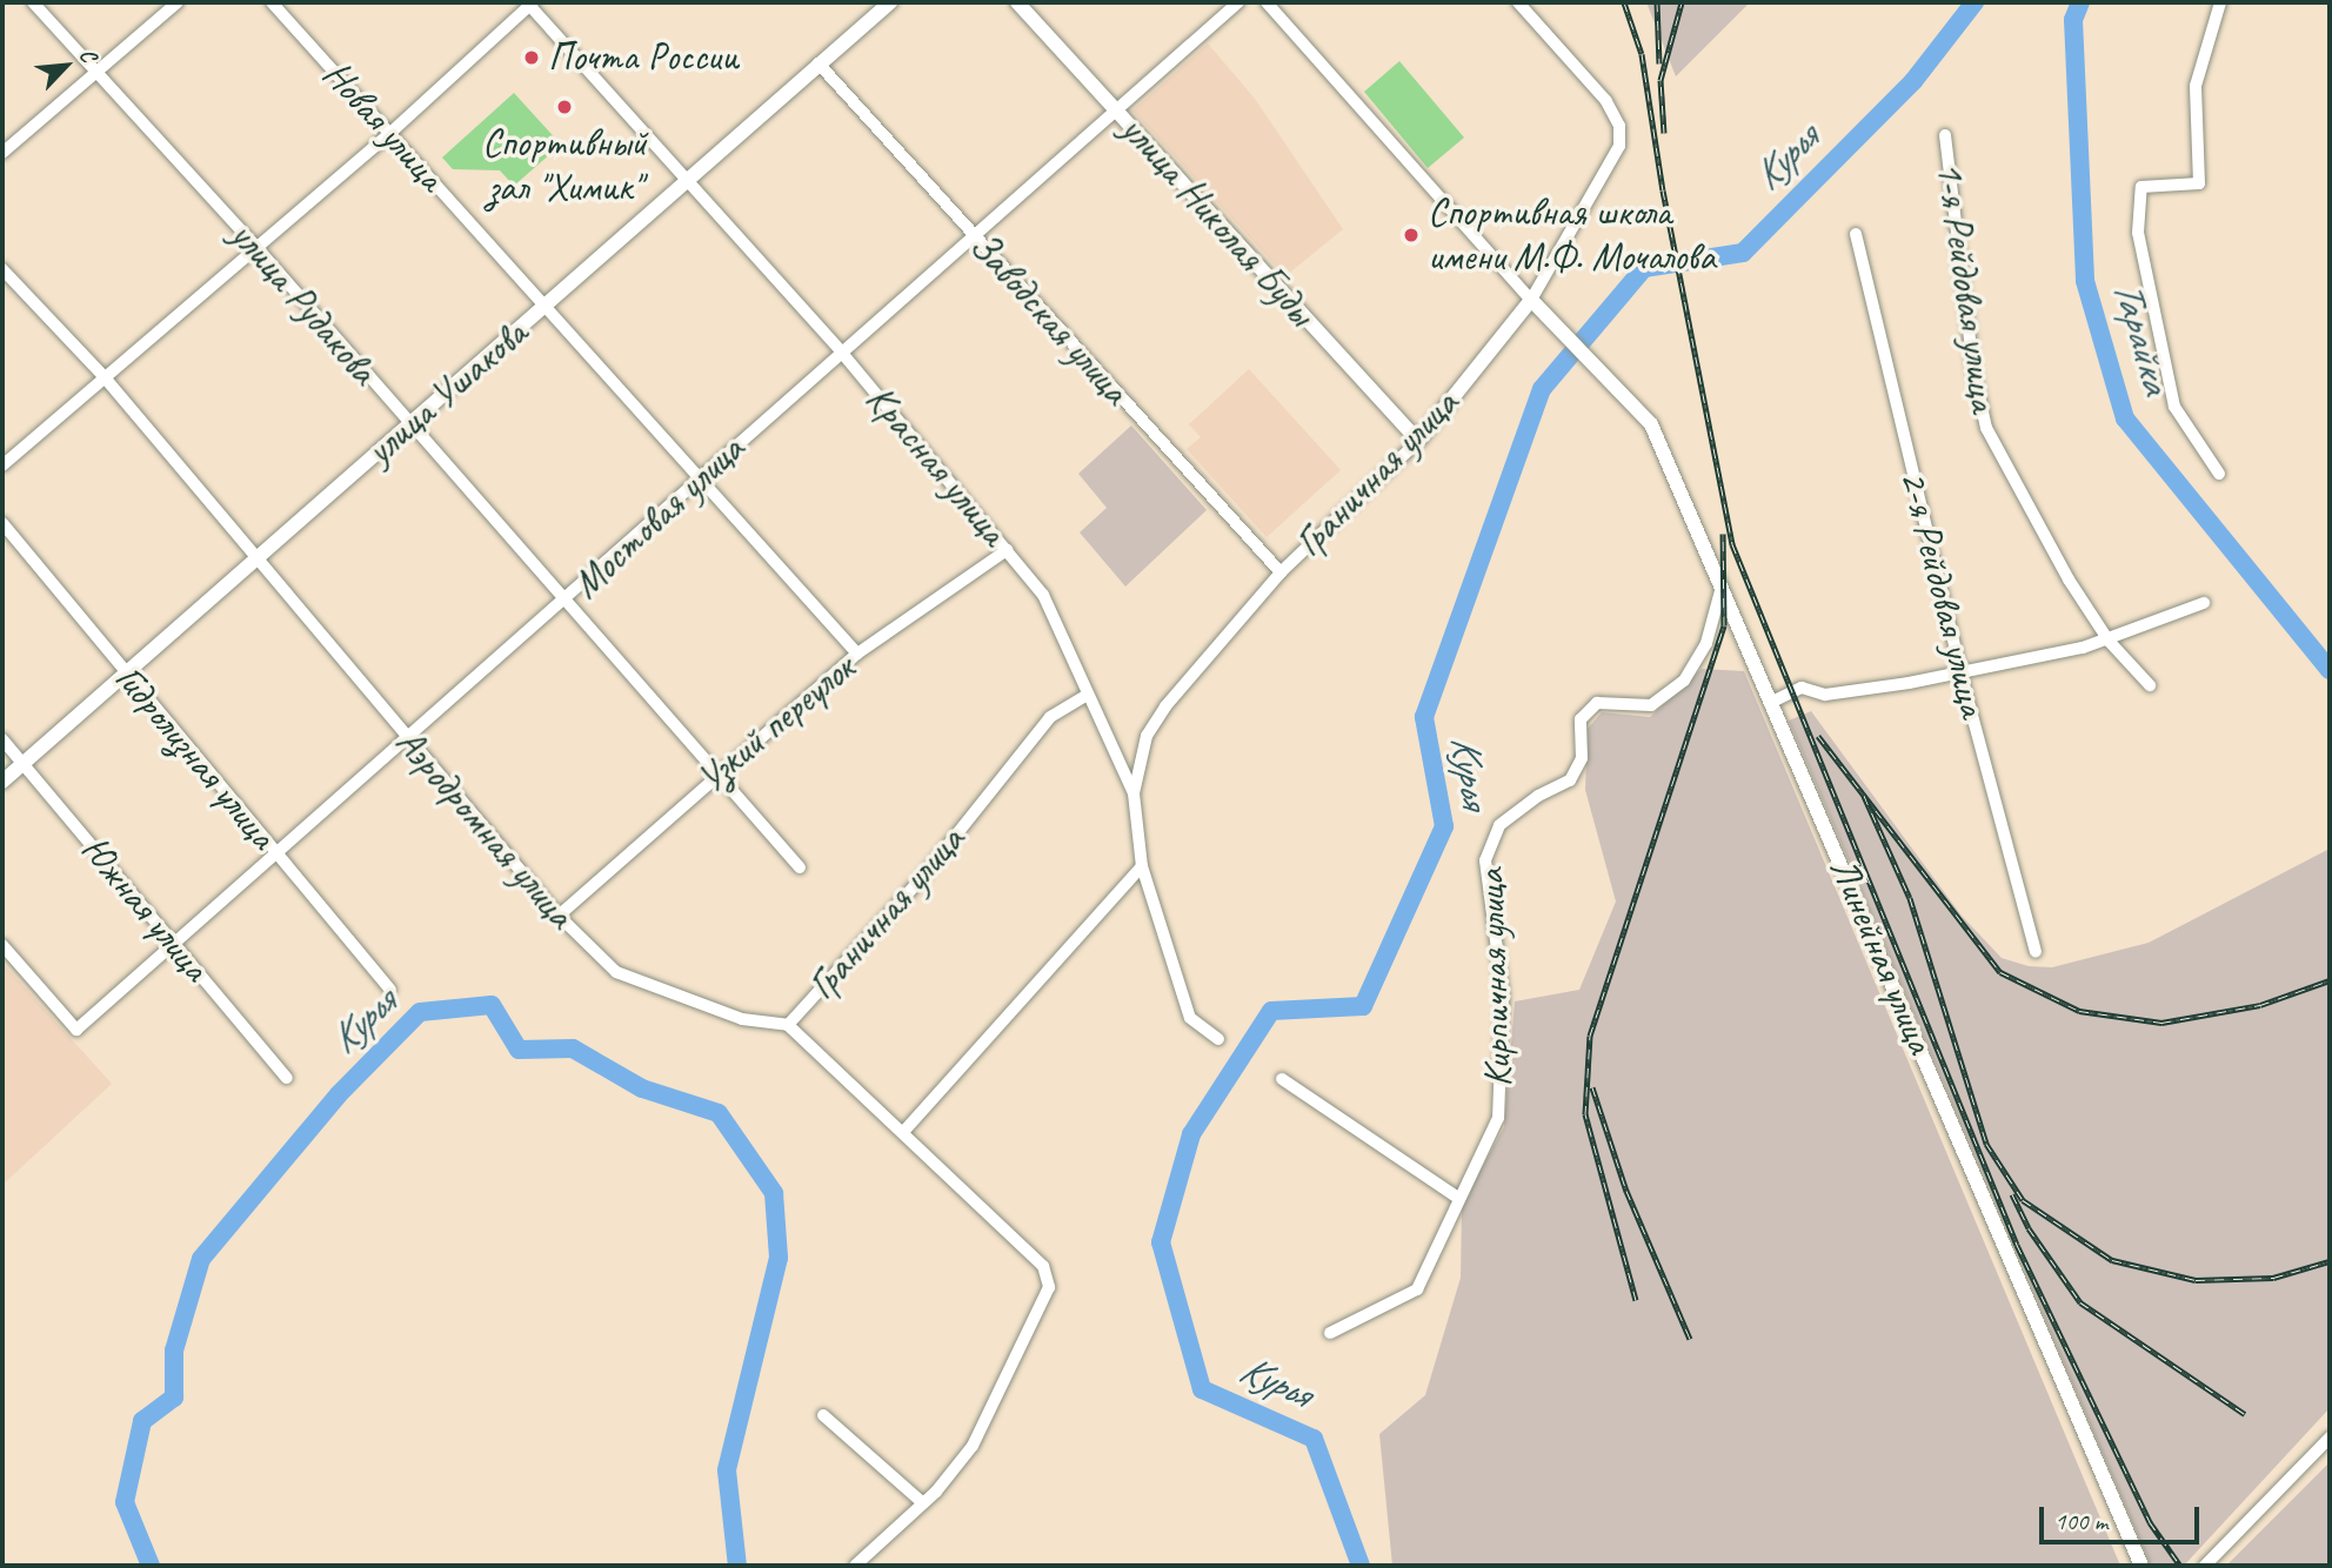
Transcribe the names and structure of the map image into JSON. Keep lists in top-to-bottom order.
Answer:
{
  "streets": {
    "street": [
      "Новая улица",
      "улица Николая Буды",
      "1-я Рейдовая улица",
      "улица Рудакова",
      "Заводская улица",
      "улица Ушакова",
      "Красная улица",
      "Граничная улица",
      "Мостовая улица",
      "2-я Рейдовая улица",
      "Узкий переулок",
      "Гидролизная улица",
      "Аэродромная улица",
      "Южная улица",
      "Линейная улица",
      "Кирпичная улица"
    ]
  },
  "crossings": [
    ["Новая улица", "улица Ушакова"],
    ["Новая улица", "Мостовая улица"],
    ["Новая улица", "Узкий переулок"],
    ["улица Николая Буды", "Граничная улица"],
    ["улица Николая Буды", "Мостовая улица"],
    ["улица Рудакова", "улица Ушакова"],
    ["улица Рудакова", "Мостовая улица"],
    ["улица Рудакова", "Узкий переулок"],
    ["Заводская улица", "улица Ушакова"],
    ["Заводская улица", "Граничная улица"],
    ["Заводская улица", "Мостовая улица"],
    ["улица Ушакова", "Красная улица"],
    ["улица Ушакова", "Гидролизная улица"],
    ["улица Ушакова", "Аэродромная улица"],
    ["улица Ушакова", "Южная улица"],
    ["Красная улица", "Граничная улица"],
    ["Красная улица", "Мостовая улица"],
    ["Красная улица", "Узкий переулок"],
    ["Граничная улица", "Аэродромная улица"],
    ["Граничная улица", "Линейная улица"],
    ["Мостовая улица", "Гидролизная улица"],
    ["Мостовая улица", "Аэродромная улица"],
    ["Мостовая улица", "Южная улица"],
    ["Узкий переулок", "Аэродромная улица"],
    ["Линейная улица", "Кирпичная улица"]
  ],
  "water": ["Курья", "Тарайка"],
  "places": ["Почта России", "Спортивный зал \"Химик\"", "Спортивная школа имени М.Ф. Мочалова"],
  "scale_bar": "100 m",
  "north": "top right"
}
